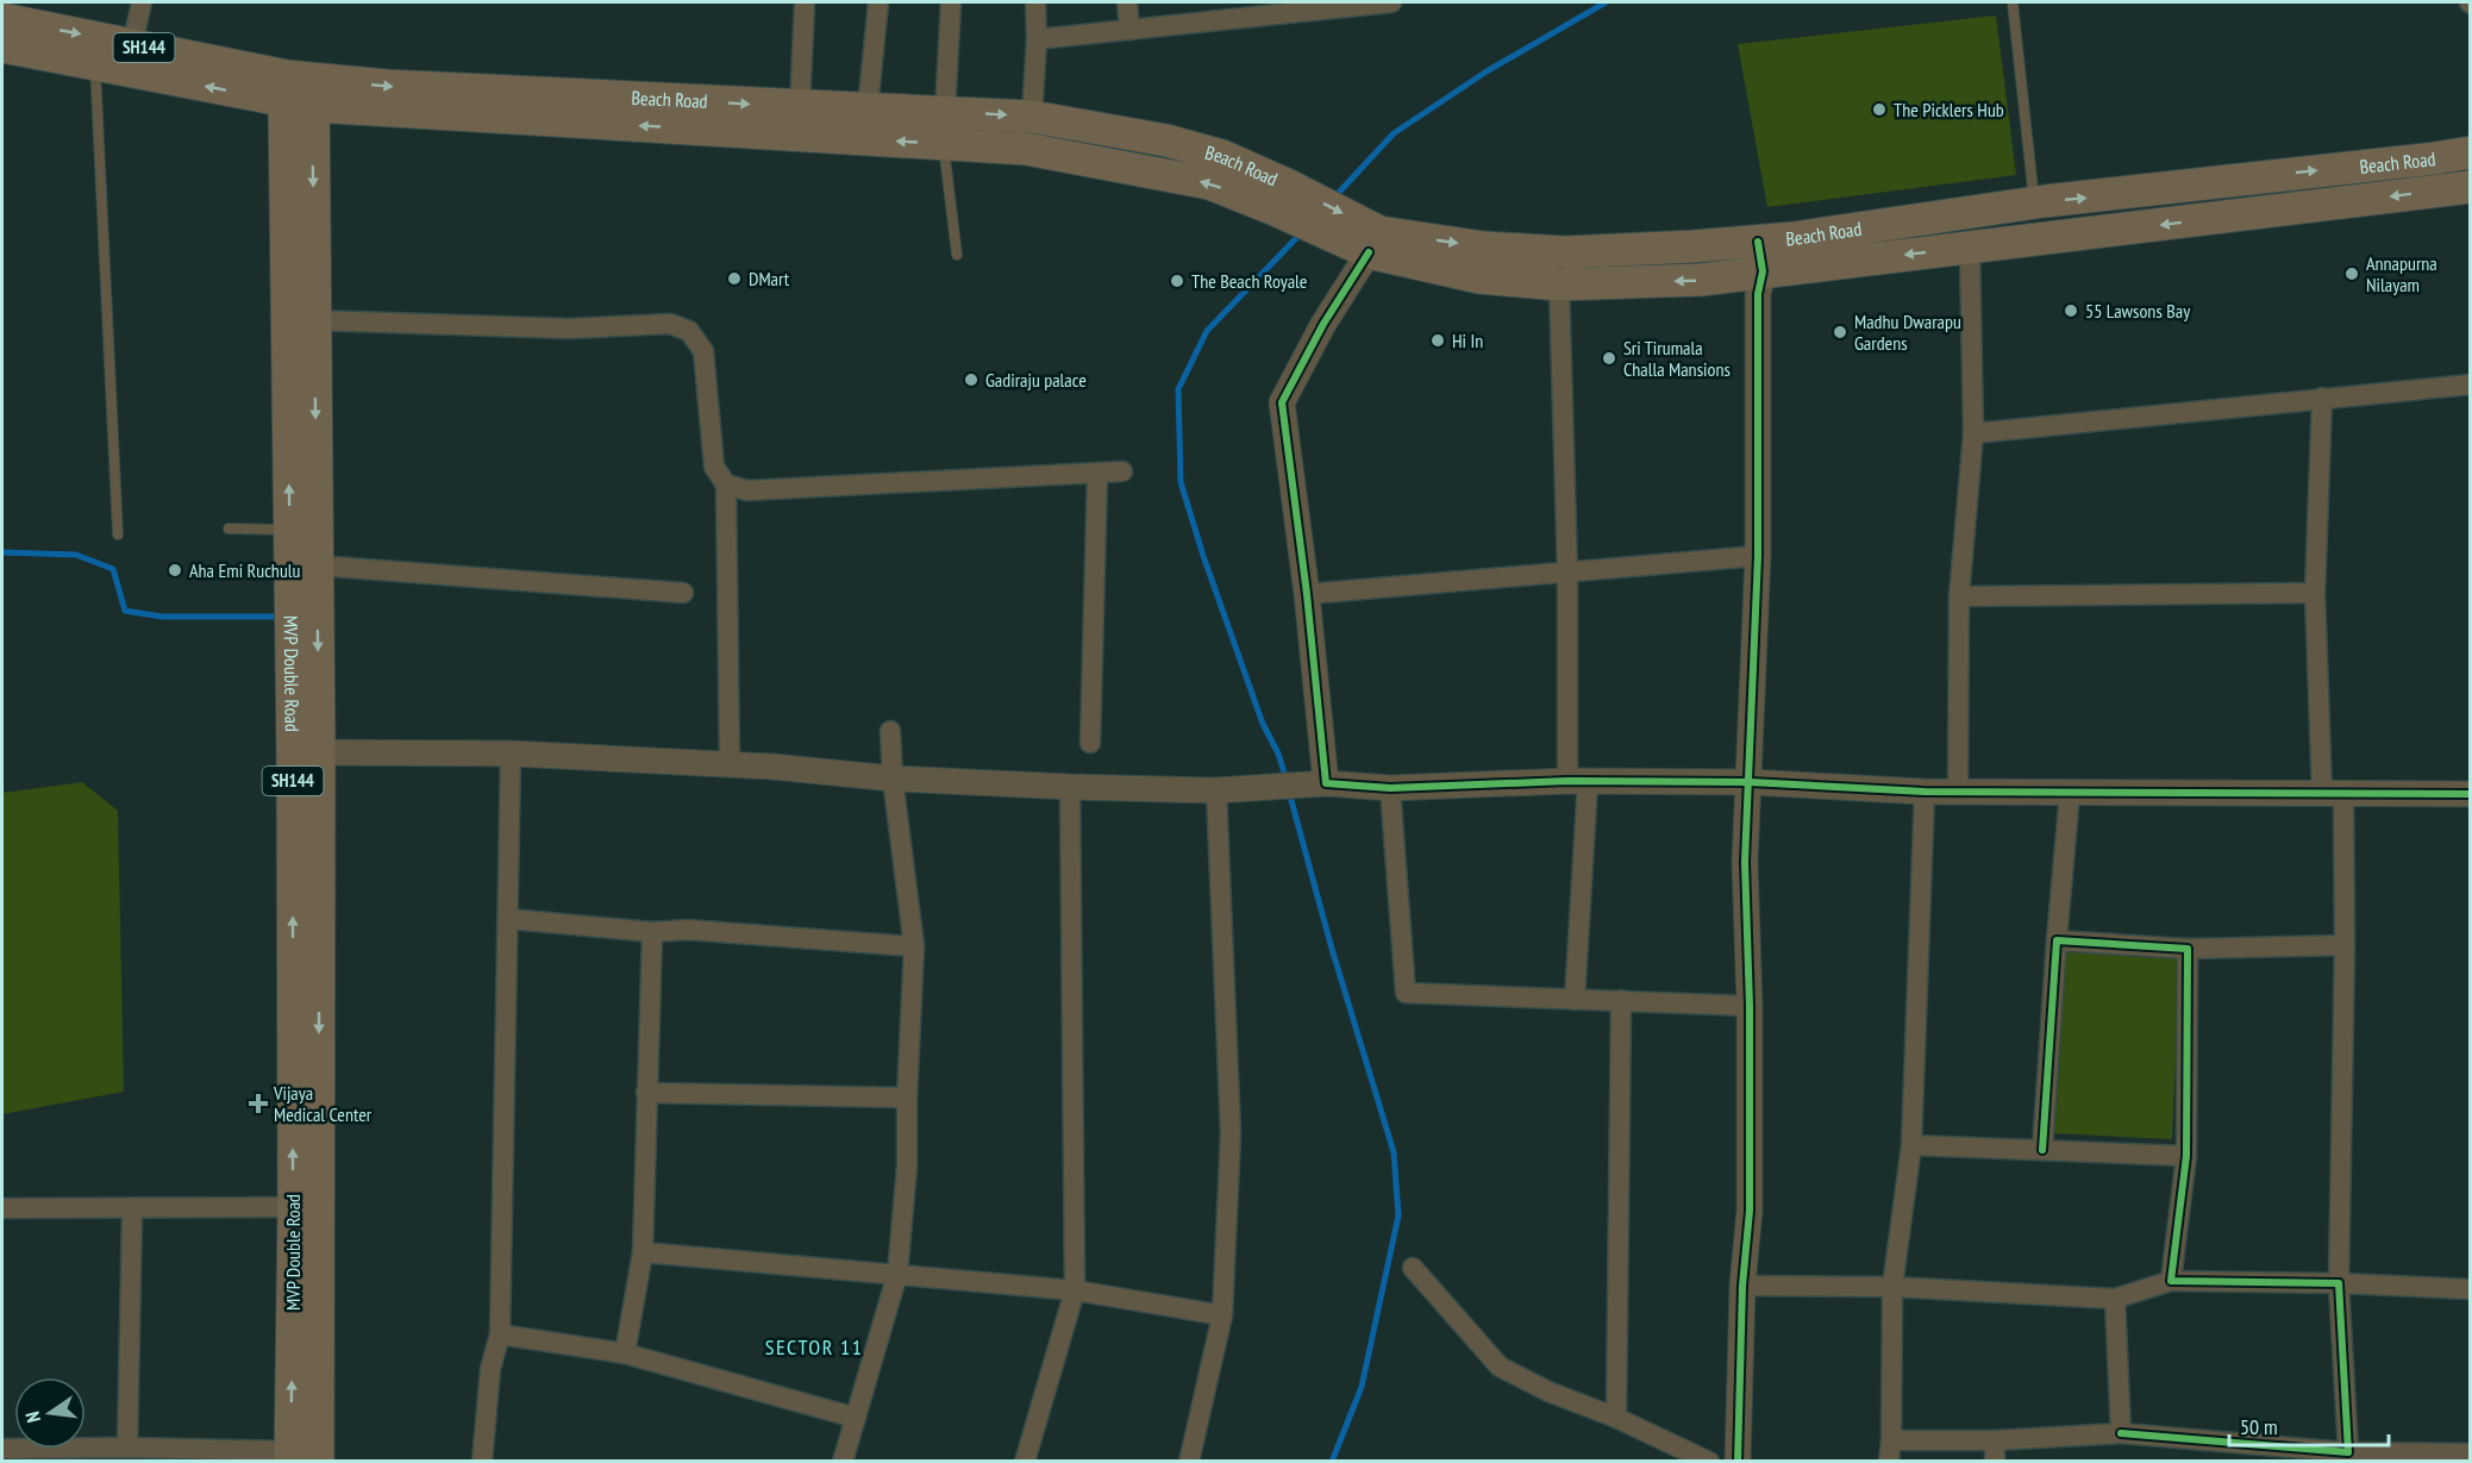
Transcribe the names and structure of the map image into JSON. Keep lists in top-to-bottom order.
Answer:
{
  "streets": {
    "main road": ["SH144", "Beach Road", "MVP Double Road"]
  },
  "crossings": [
    ["Beach Road", "MVP Double Road"]
  ],
  "districts": ["SECTOR 11"],
  "places": {
    "other": [
      "The Picklers Hub",
      "Annapurna Nilayam",
      "DMart",
      "The Beach Royale",
      "55 Lawsons Bay",
      "Madhu Dwarapu Gardens",
      "Hi In",
      "Sri Tirumala Challa Mansions",
      "Gadiraju palace",
      "Aha Emi Ruchulu"
    ],
    "health": ["Vijaya Medical Center"]
  },
  "scale_bar": "50 m",
  "north": "left"
}
